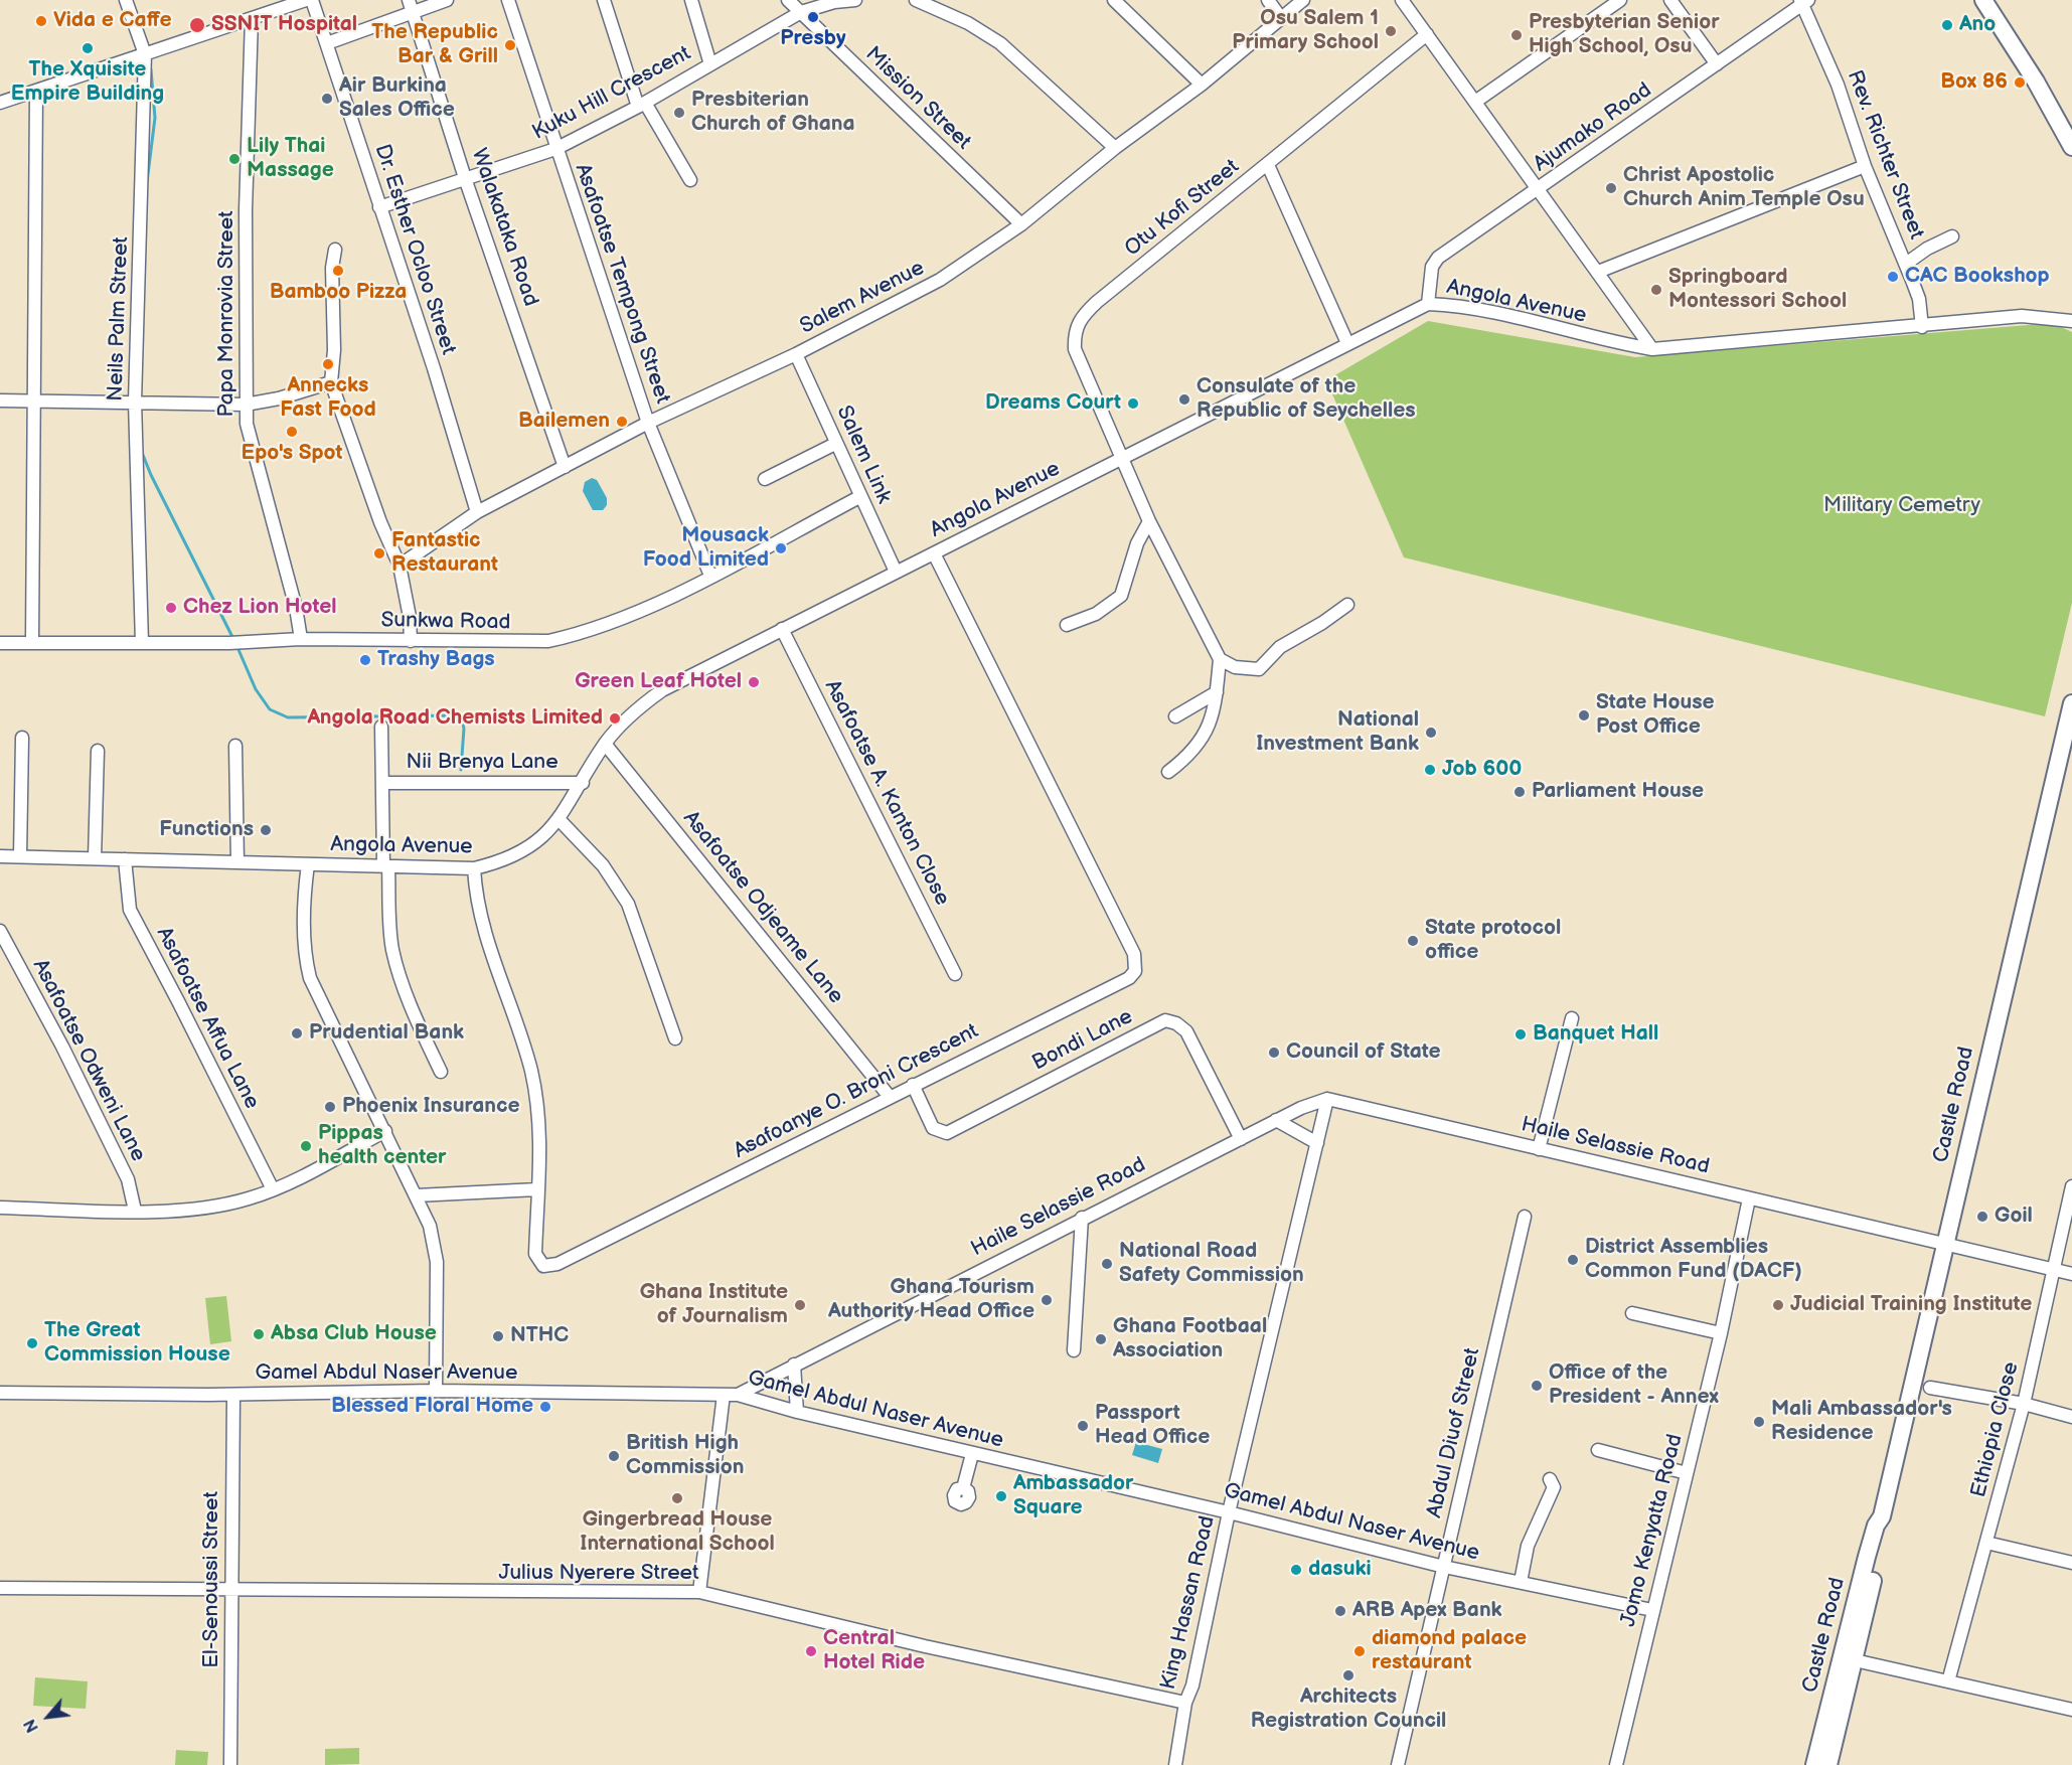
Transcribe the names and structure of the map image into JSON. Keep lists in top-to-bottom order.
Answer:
{
  "streets": {
    "main road": ["Castle Road"],
    "street": [
      "Kuku Hill Crescent",
      "Mission Street",
      "Ajumako Road",
      "Rev. Richter Street",
      "Otu Kofi Street",
      "Walakataka Road",
      "Dr. Esther Ocloo Street",
      "Asafoatse Tempong Street",
      "Salem Avenue",
      "Angola Avenue",
      "Papa Monrovia Street",
      "Neils Palm Street",
      "Salem Link",
      "Sunkwa Road",
      "Nii Brenya Lane",
      "Asafoatse A. Kanton Close",
      "Asafoatse Odjeame Lane",
      "Asafoatse Affua Lane",
      "Bondi Lane",
      "Asafoatse Odweni Lane",
      "Asafoanye O. Broni Crescent",
      "Haile Selassie Road",
      "Gamel Abdul Naser Avenue",
      "Ethiopia Close",
      "Abdul Diuof Street",
      "Jomo Kenyatta Road",
      "Julius Nyerere Street",
      "El-Senoussi Street",
      "King Hassan Road"
    ]
  },
  "crossings": [
    ["Kuku Hill Crescent", "Mission Street"],
    ["Kuku Hill Crescent", "Walakataka Road"],
    ["Kuku Hill Crescent", "Dr. Esther Ocloo Street"],
    ["Kuku Hill Crescent", "Asafoatse Tempong Street"],
    ["Mission Street", "Salem Avenue"],
    ["Ajumako Road", "Rev. Richter Street"],
    ["Ajumako Road", "Angola Avenue"],
    ["Rev. Richter Street", "Angola Avenue"],
    ["Otu Kofi Street", "Angola Avenue"],
    ["Walakataka Road", "Salem Avenue"],
    ["Dr. Esther Ocloo Street", "Salem Avenue"],
    ["Asafoatse Tempong Street", "Salem Avenue"],
    ["Asafoatse Tempong Street", "Sunkwa Road"],
    ["Salem Avenue", "Salem Link"],
    ["Angola Avenue", "Salem Link"],
    ["Angola Avenue", "Nii Brenya Lane"],
    ["Angola Avenue", "Asafoatse A. Kanton Close"],
    ["Angola Avenue", "Asafoatse Odjeame Lane"],
    ["Angola Avenue", "Asafoatse Affua Lane"],
    ["Angola Avenue", "Asafoanye O. Broni Crescent"],
    ["Papa Monrovia Street", "Sunkwa Road"],
    ["Neils Palm Street", "Sunkwa Road"],
    ["Salem Link", "Sunkwa Road"],
    ["Asafoatse Odjeame Lane", "Asafoanye O. Broni Crescent"],
    ["Bondi Lane", "Asafoanye O. Broni Crescent"],
    ["Bondi Lane", "Haile Selassie Road"],
    ["Castle Road", "Haile Selassie Road"],
    ["Haile Selassie Road", "Gamel Abdul Naser Avenue"],
    ["Haile Selassie Road", "Ethiopia Close"],
    ["Haile Selassie Road", "Jomo Kenyatta Road"],
    ["Haile Selassie Road", "King Hassan Road"],
    ["Gamel Abdul Naser Avenue", "Abdul Diuof Street"],
    ["Gamel Abdul Naser Avenue", "Jomo Kenyatta Road"],
    ["Gamel Abdul Naser Avenue", "El-Senoussi Street"],
    ["Gamel Abdul Naser Avenue", "King Hassan Road"],
    ["Julius Nyerere Street", "El-Senoussi Street"],
    ["Julius Nyerere Street", "King Hassan Road"]
  ],
  "parks": ["Military Cemetry"],
  "places": [
    "Presby",
    "Vida e Caffe",
    "SSNIT Hospital",
    "Ano",
    "Osu Salem 1 Primary School",
    "Presbyterian Senior High School, Osu",
    "The Republic Bar & Grill",
    "The Xquisite Empire Building",
    "Box 86",
    "Air Burkina Sales Office",
    "Presbiterian Church of Ghana",
    "Lily Thai Massage",
    "Christ Apostolic Church Anim Temple Osu",
    "Bamboo Pizza",
    "CAC Bookshop",
    "Springboard Montessori School",
    "Annecks Fast Food",
    "Consulate of the Republic of Seychelles",
    "Dreams Court",
    "Bailemen",
    "Epo's Spot",
    "Mousack Food Limited",
    "Fantastic Restaurant",
    "Chez Lion Hotel",
    "Trashy Bags",
    "Green Leaf Hotel",
    "State House Post Office",
    "Angola Road Chemists Limited",
    "National Investment Bank",
    "Job 600",
    "Parliament House",
    "Functions",
    "State protocol office",
    "Prudential Bank",
    "Banquet Hall",
    "Council of State",
    "Phoenix Insurance",
    "Pippas health center",
    "Goil",
    "District Assemblies Common Fund (DACF)",
    "National Road Safety Commission",
    "Ghana Tourism Authority Head Office",
    "Ghana Institute of Journalism",
    "Judicial Training Institute",
    "Absa Club House",
    "NTHC",
    "Ghana Footbaal Association",
    "The Great Commission House",
    "Office of the President - Annex",
    "Blessed Floral Home",
    "Mali Ambassador's Residence",
    "Passport Head Office",
    "British High Commission",
    "Ambassador Square",
    "Gingerbread House International School",
    "dasuki",
    "ARB Apex Bank",
    "Central Hotel Ride",
    "diamond palace restaurant",
    "Architects Registration Council"
  ],
  "north": "bottom left"
}
